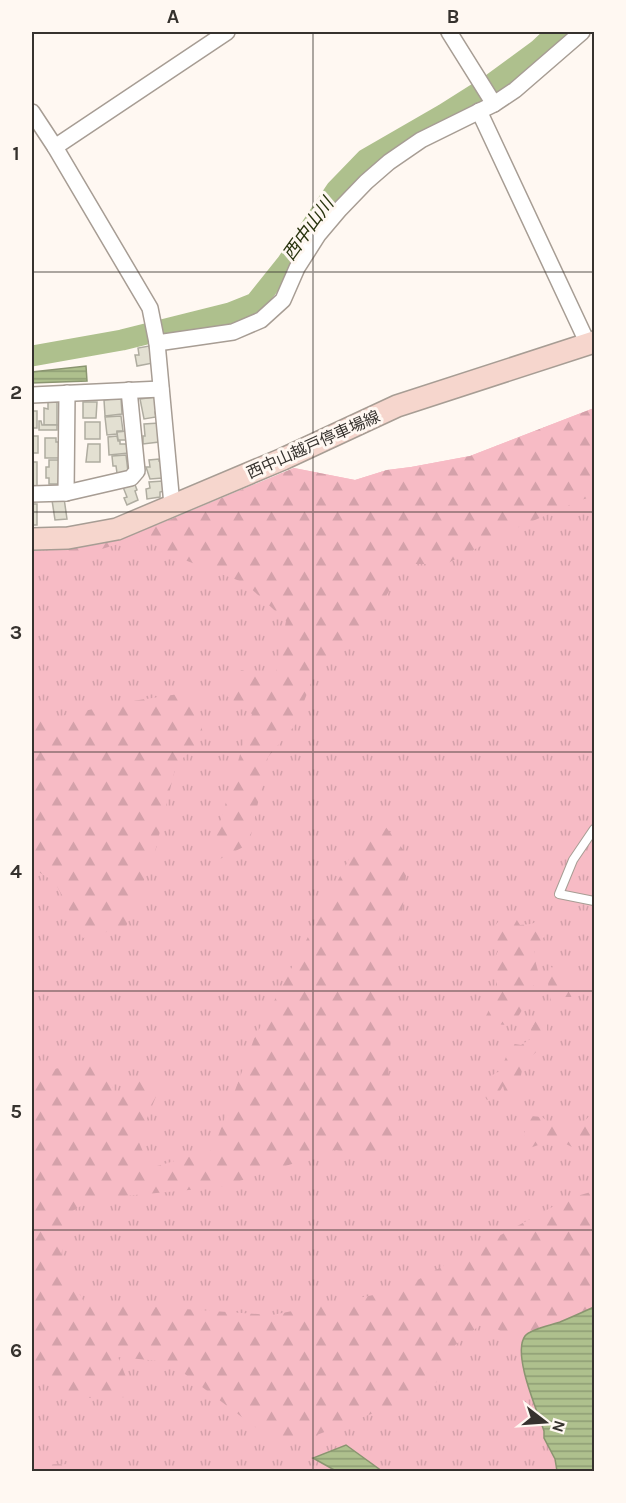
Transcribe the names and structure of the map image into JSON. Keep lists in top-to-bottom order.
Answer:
{
  "streets": {
    "main road": ["西中山越戸停車場線"]
  },
  "water": ["西中山川"],
  "north": "right",
  "grid": {
    "columns": ["A", "B"],
    "rows": [
      "1",
      "2",
      "3",
      "4",
      "5",
      "6"
    ]
  }
}
